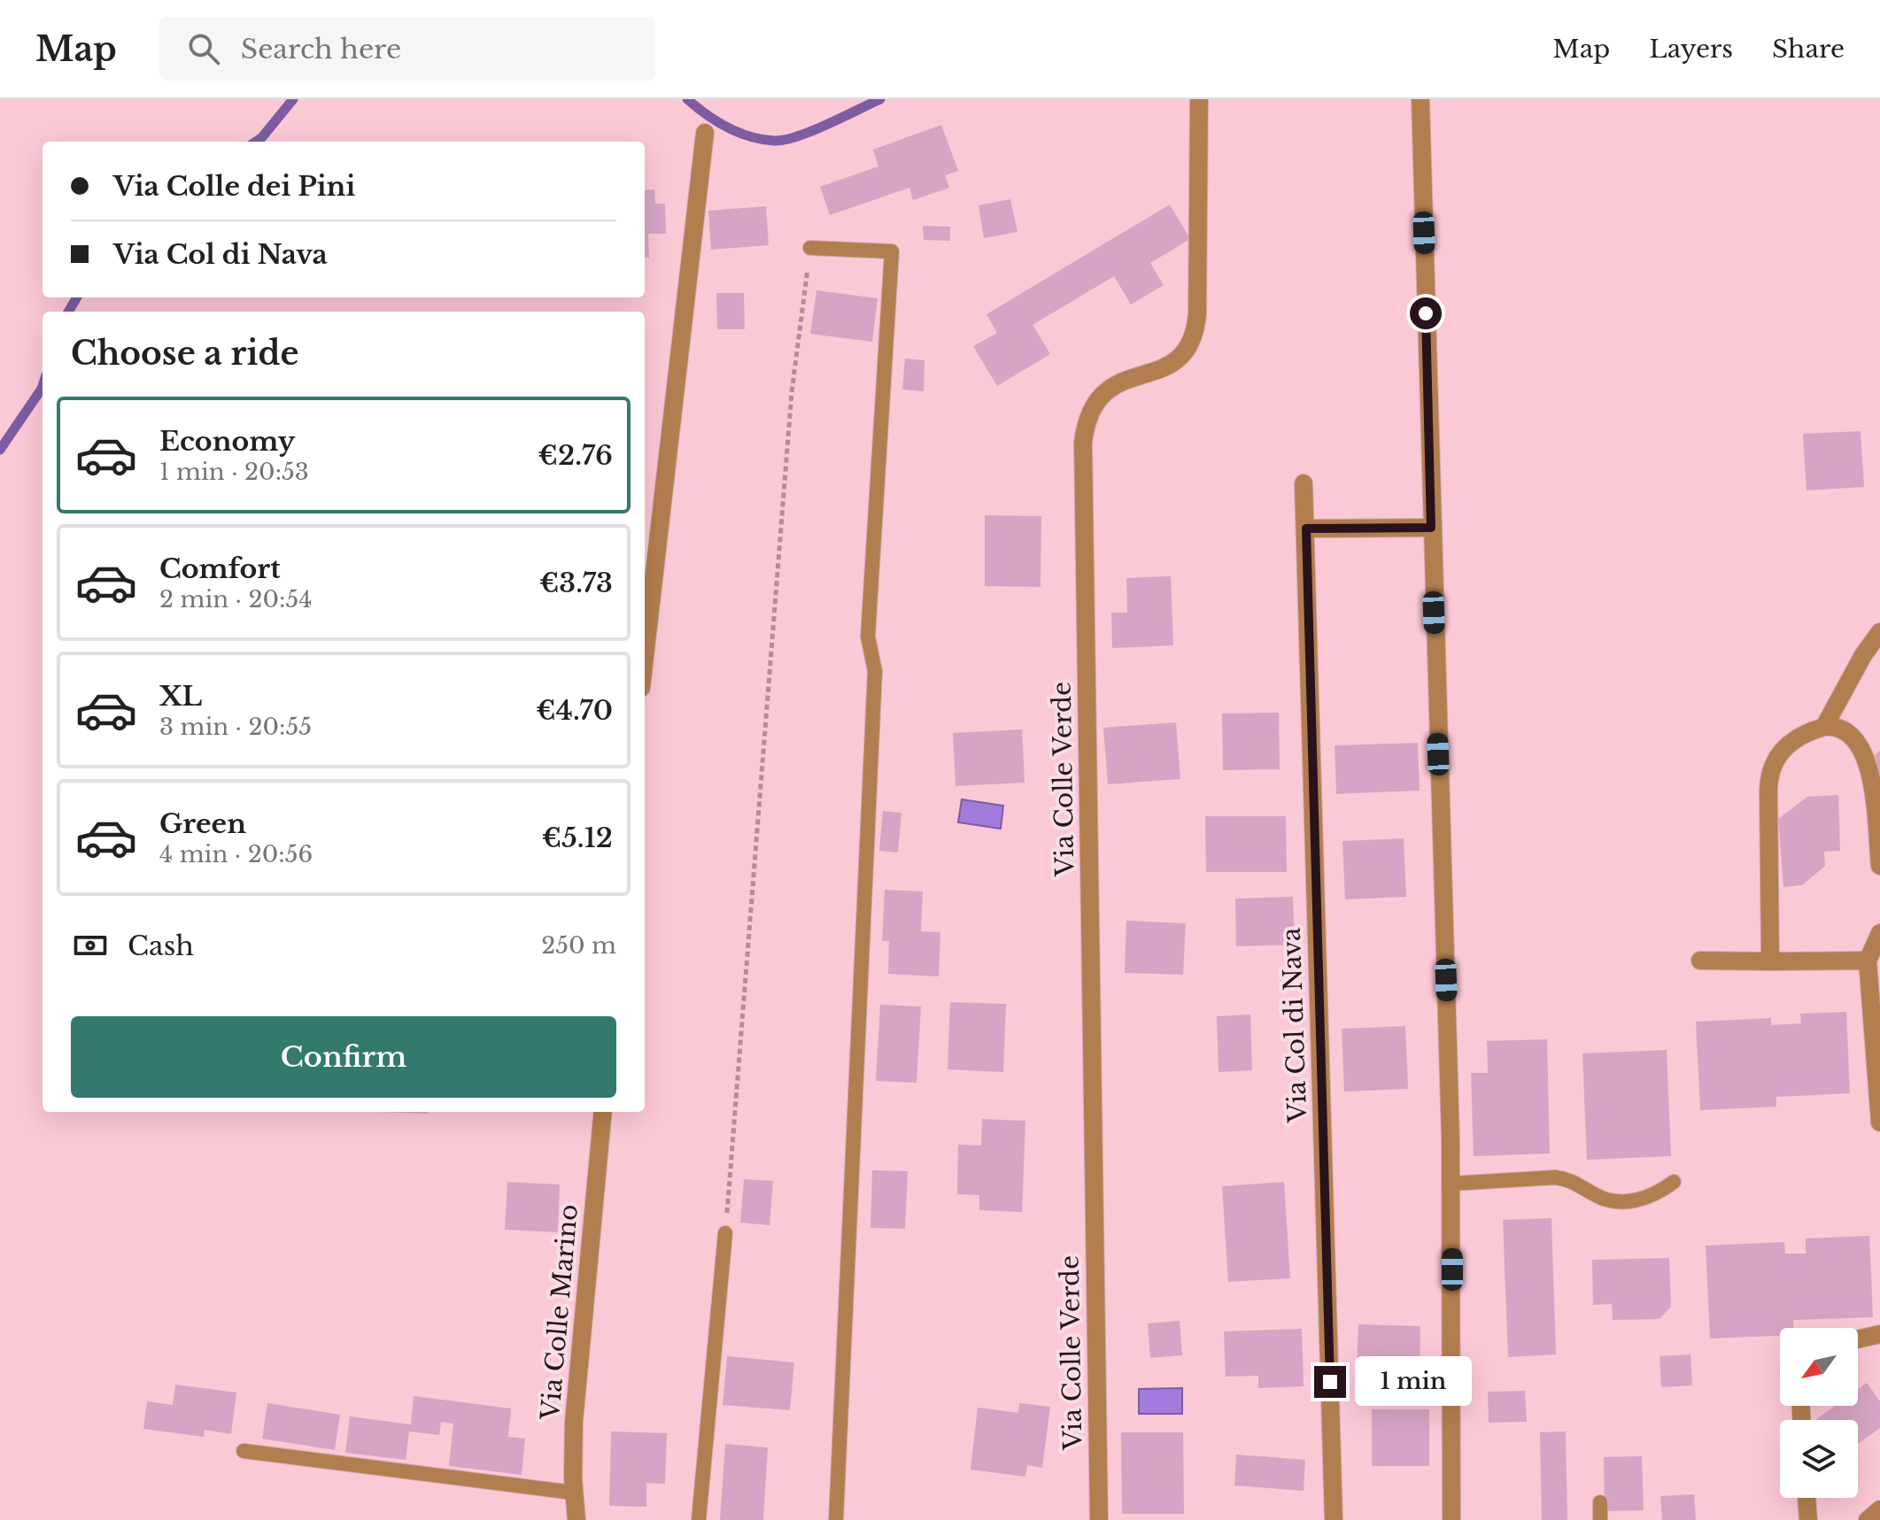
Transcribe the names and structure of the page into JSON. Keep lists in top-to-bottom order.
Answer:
{
  "streets": {
    "street": ["Via Colle Verde", "Via Col di Nava", "Via Colle Marino"]
  },
  "north": "bottom left",
  "page": {
    "header": "Map",
    "search": "Search here",
    "nav": ["Map", "Layers", "Share"],
    "banner": ["Via Colle dei Pini", "Via Col di Nava"],
    "heading": "Choose a ride",
    "list": [
      {
        "name": "Economy",
        "note": "1 min · 20:53",
        "value": "€2.76"
      },
      {
        "name": "Comfort",
        "note": "2 min · 20:54",
        "value": "€3.73"
      },
      {
        "name": "XL",
        "note": "3 min · 20:55",
        "value": "€4.70"
      },
      {
        "name": "Green",
        "note": "4 min · 20:56",
        "value": "€5.12"
      }
    ],
    "pay": ["Cash", "250 m"],
    "buttons": "Confirm",
    "bubble": "1 min"
  }
}
